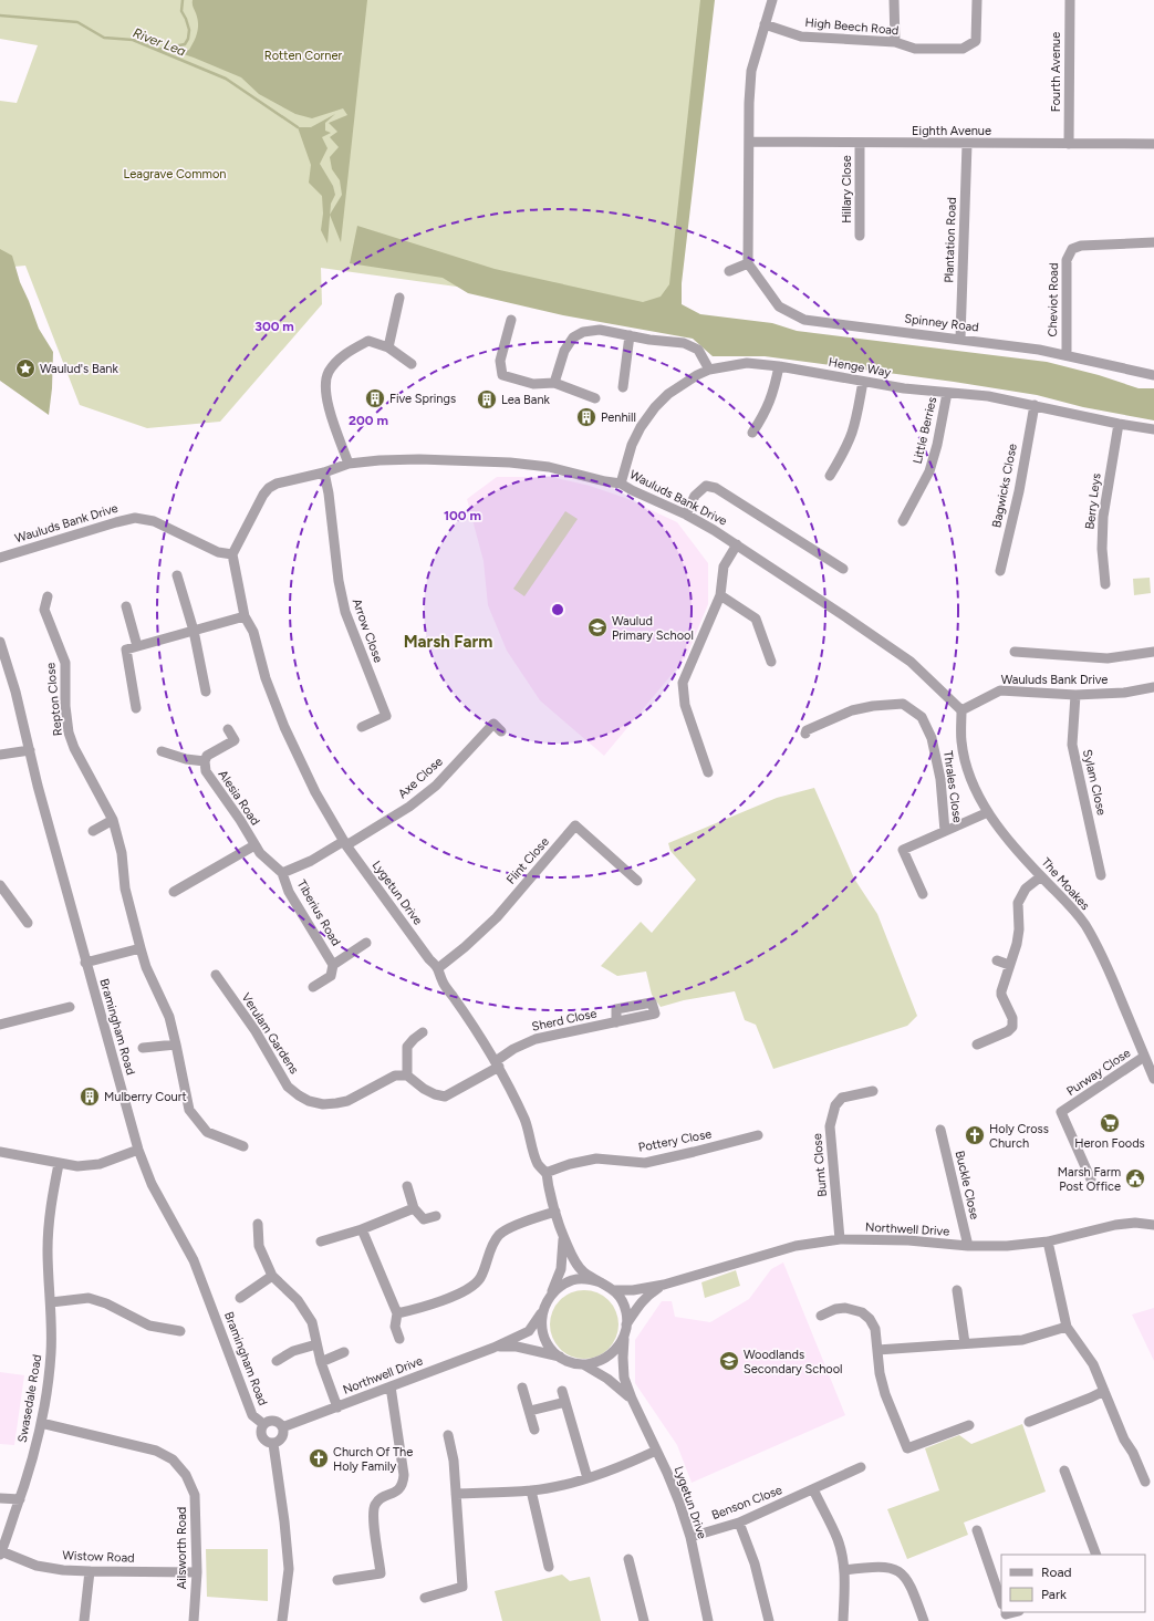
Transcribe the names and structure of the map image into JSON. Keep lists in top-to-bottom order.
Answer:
{
  "streets": {
    "street": [
      "High Beech Road",
      "Fourth Avenue",
      "Eighth Avenue",
      "Hillary Close",
      "Plantation Road",
      "Cheviot Road",
      "Spinney Road",
      "Henge Way",
      "Little Berries",
      "Bagwicks Close",
      "Wauluds Bank Drive",
      "Berry Leys",
      "Arrow Close",
      "Repton Close",
      "Axe Close",
      "Sylam Close",
      "Thrales Close",
      "Alesia Road",
      "Flint Close",
      "The Moakes",
      "Lygetun Drive",
      "Tiberius Road",
      "Sherd Close",
      "Bramingham Road",
      "Verulam Gardens",
      "Purway Close",
      "Pottery Close",
      "Burnt Close",
      "Buckle Close",
      "Northwell Drive",
      "Swasedale Road",
      "Benson Close",
      "Ailsworth Road",
      "Wistow Road"
    ]
  },
  "crossings": [
    ["Fourth Avenue", "Eighth Avenue"],
    ["Eighth Avenue", "Hillary Close"],
    ["Eighth Avenue", "Plantation Road"],
    ["Plantation Road", "Spinney Road"],
    ["Cheviot Road", "Spinney Road"],
    ["Henge Way", "Little Berries"],
    ["Henge Way", "Bagwicks Close"],
    ["Henge Way", "Wauluds Bank Drive"],
    ["Henge Way", "Berry Leys"],
    ["Wauluds Bank Drive", "Arrow Close"],
    ["Wauluds Bank Drive", "Sylam Close"],
    ["Wauluds Bank Drive", "The Moakes"],
    ["Wauluds Bank Drive", "Lygetun Drive"],
    ["Axe Close", "Lygetun Drive"],
    ["Thrales Close", "The Moakes"],
    ["Alesia Road", "Tiberius Road"],
    ["Flint Close", "Lygetun Drive"],
    ["The Moakes", "Purway Close"],
    ["Lygetun Drive", "Sherd Close"],
    ["Lygetun Drive", "Pottery Close"],
    ["Lygetun Drive", "Northwell Drive"],
    ["Lygetun Drive", "Benson Close"],
    ["Bramingham Road", "Northwell Drive"],
    ["Burnt Close", "Northwell Drive"],
    ["Buckle Close", "Northwell Drive"],
    ["Swasedale Road", "Ailsworth Road"],
    ["Swasedale Road", "Wistow Road"],
    ["Ailsworth Road", "Wistow Road"]
  ],
  "districts": ["Marsh Farm"],
  "water": ["River Lea"],
  "parks": ["Rotten Corner", "Leagrave Common"],
  "places": {
    "place": ["Waulud's Bank"],
    "building": [
      "Five Springs",
      "Lea Bank",
      "Penhill",
      "Mulberry Court"
    ],
    "school or university": ["Waulud Primary School", "Woodlands Secondary School"],
    "supermarket": ["Heron Foods"],
    "church": ["Holy Cross Church", "Church Of The Holy Family"],
    "public building": ["Marsh Farm Post Office"]
  },
  "legend": ["Road", "Park"],
  "rings": ["300 m", "200 m", "100 m"]
}
